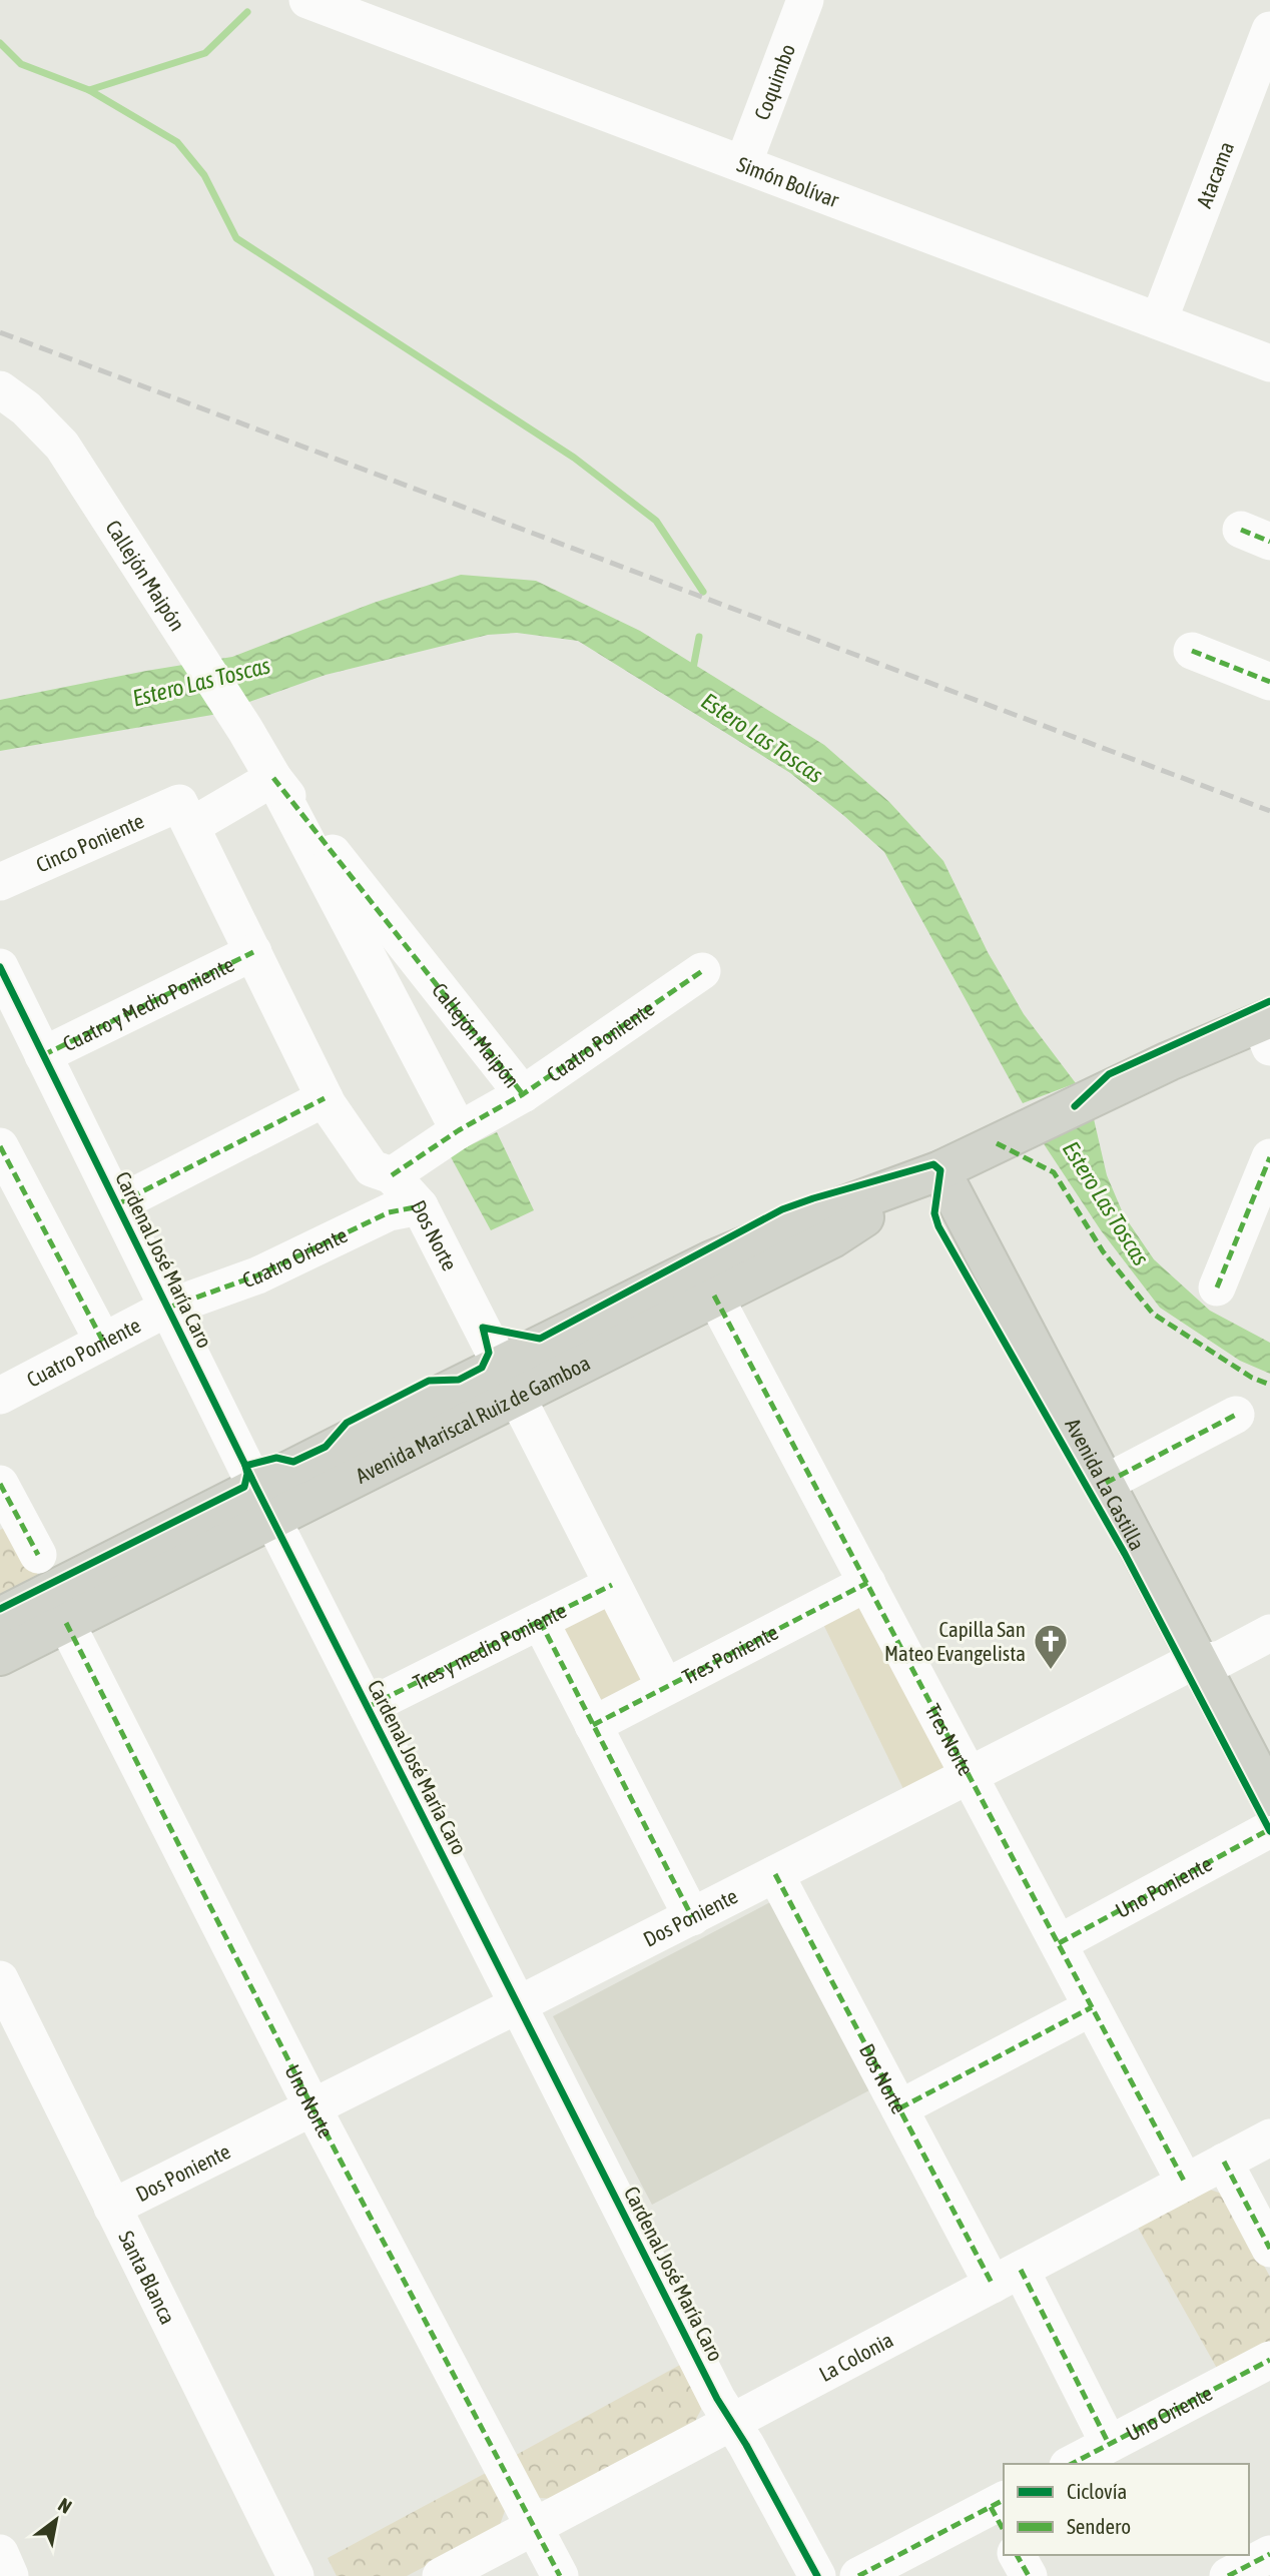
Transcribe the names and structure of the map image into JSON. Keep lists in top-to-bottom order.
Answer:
{
  "streets": {
    "main road": ["Avenida Mariscal Ruiz de Gamboa", "Avenida La Castilla"],
    "street": [
      "Coquimbo",
      "Atacama",
      "Simón Bolívar",
      "Callejón Maipón",
      "Cinco Poniente",
      "Cuatro y Medio Poniente",
      "Cuatro Poniente",
      "Dos Norte",
      "Cuatro Oriente",
      "Cardenal José María Caro",
      "Tres y medio Poniente",
      "Tres Poniente",
      "Tres Norte",
      "Uno Poniente",
      "Dos Poniente",
      "Uno Norte",
      "Santa Blanca",
      "La Colonia",
      "Uno Oriente"
    ]
  },
  "crossings": [
    ["Coquimbo", "Simón Bolívar"],
    ["Atacama", "Simón Bolívar"],
    ["Callejón Maipón", "Cinco Poniente"],
    ["Callejón Maipón", "Cuatro Poniente"],
    ["Cinco Poniente", "Dos Norte"],
    ["Cuatro y Medio Poniente", "Dos Norte"],
    ["Cuatro y Medio Poniente", "Cardenal José María Caro"],
    ["Cuatro Poniente", "Dos Norte"],
    ["Cuatro Poniente", "Cuatro Oriente"],
    ["Cuatro Poniente", "Cardenal José María Caro"],
    ["Dos Norte", "Cuatro Oriente"],
    ["Dos Norte", "Avenida Mariscal Ruiz de Gamboa"],
    ["Dos Norte", "Tres y medio Poniente"],
    ["Dos Norte", "Tres Poniente"],
    ["Dos Norte", "Dos Poniente"],
    ["Dos Norte", "La Colonia"],
    ["Dos Norte", "Uno Oriente"],
    ["Cuatro Oriente", "Cardenal José María Caro"],
    ["Cardenal José María Caro", "Avenida Mariscal Ruiz de Gamboa"],
    ["Cardenal José María Caro", "Tres y medio Poniente"],
    ["Cardenal José María Caro", "Dos Poniente"],
    ["Cardenal José María Caro", "La Colonia"],
    ["Avenida Mariscal Ruiz de Gamboa", "Avenida La Castilla"],
    ["Avenida Mariscal Ruiz de Gamboa", "Tres Norte"],
    ["Avenida Mariscal Ruiz de Gamboa", "Uno Norte"],
    ["Avenida La Castilla", "Dos Poniente"],
    ["Tres Poniente", "Tres Norte"],
    ["Tres Norte", "Uno Poniente"],
    ["Tres Norte", "Dos Poniente"],
    ["Tres Norte", "La Colonia"],
    ["Dos Poniente", "Uno Norte"],
    ["Dos Poniente", "Santa Blanca"],
    ["Uno Norte", "La Colonia"]
  ],
  "water": ["Estero Las Toscas"],
  "places": {
    "church": ["Capilla San Mateo Evangelista"]
  },
  "legend": ["Ciclovía", "Sendero"],
  "north": "top right"
}
